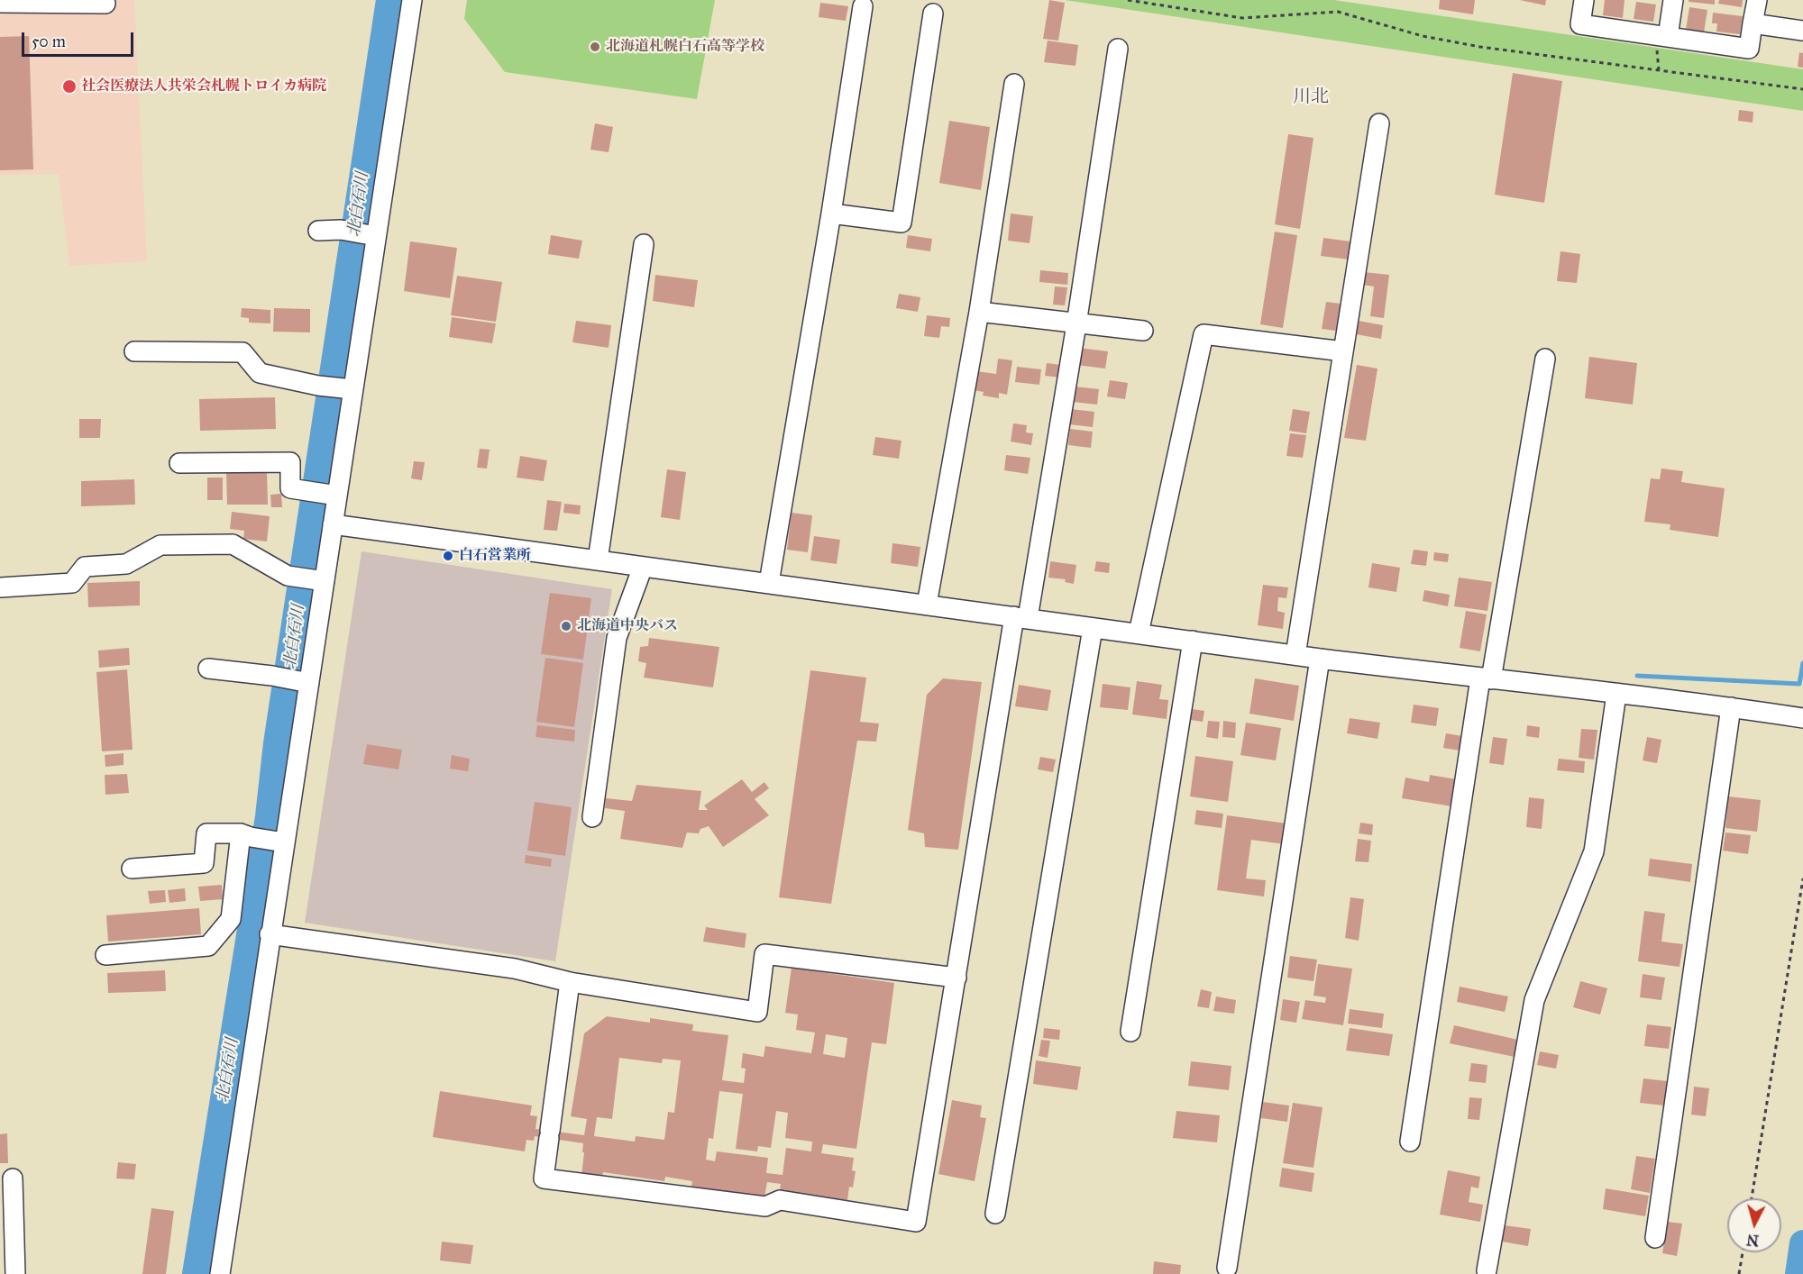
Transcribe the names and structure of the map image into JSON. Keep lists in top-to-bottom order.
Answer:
{
  "districts": ["川北"],
  "water": ["北白石川"],
  "places": [
    "北海道札幌白石高等学校",
    "社会医療法人共栄会札幌トロイカ病院",
    "白石営業所",
    "北海道中央バス"
  ],
  "scale_bar": "50 m",
  "north": "bottom"
}
